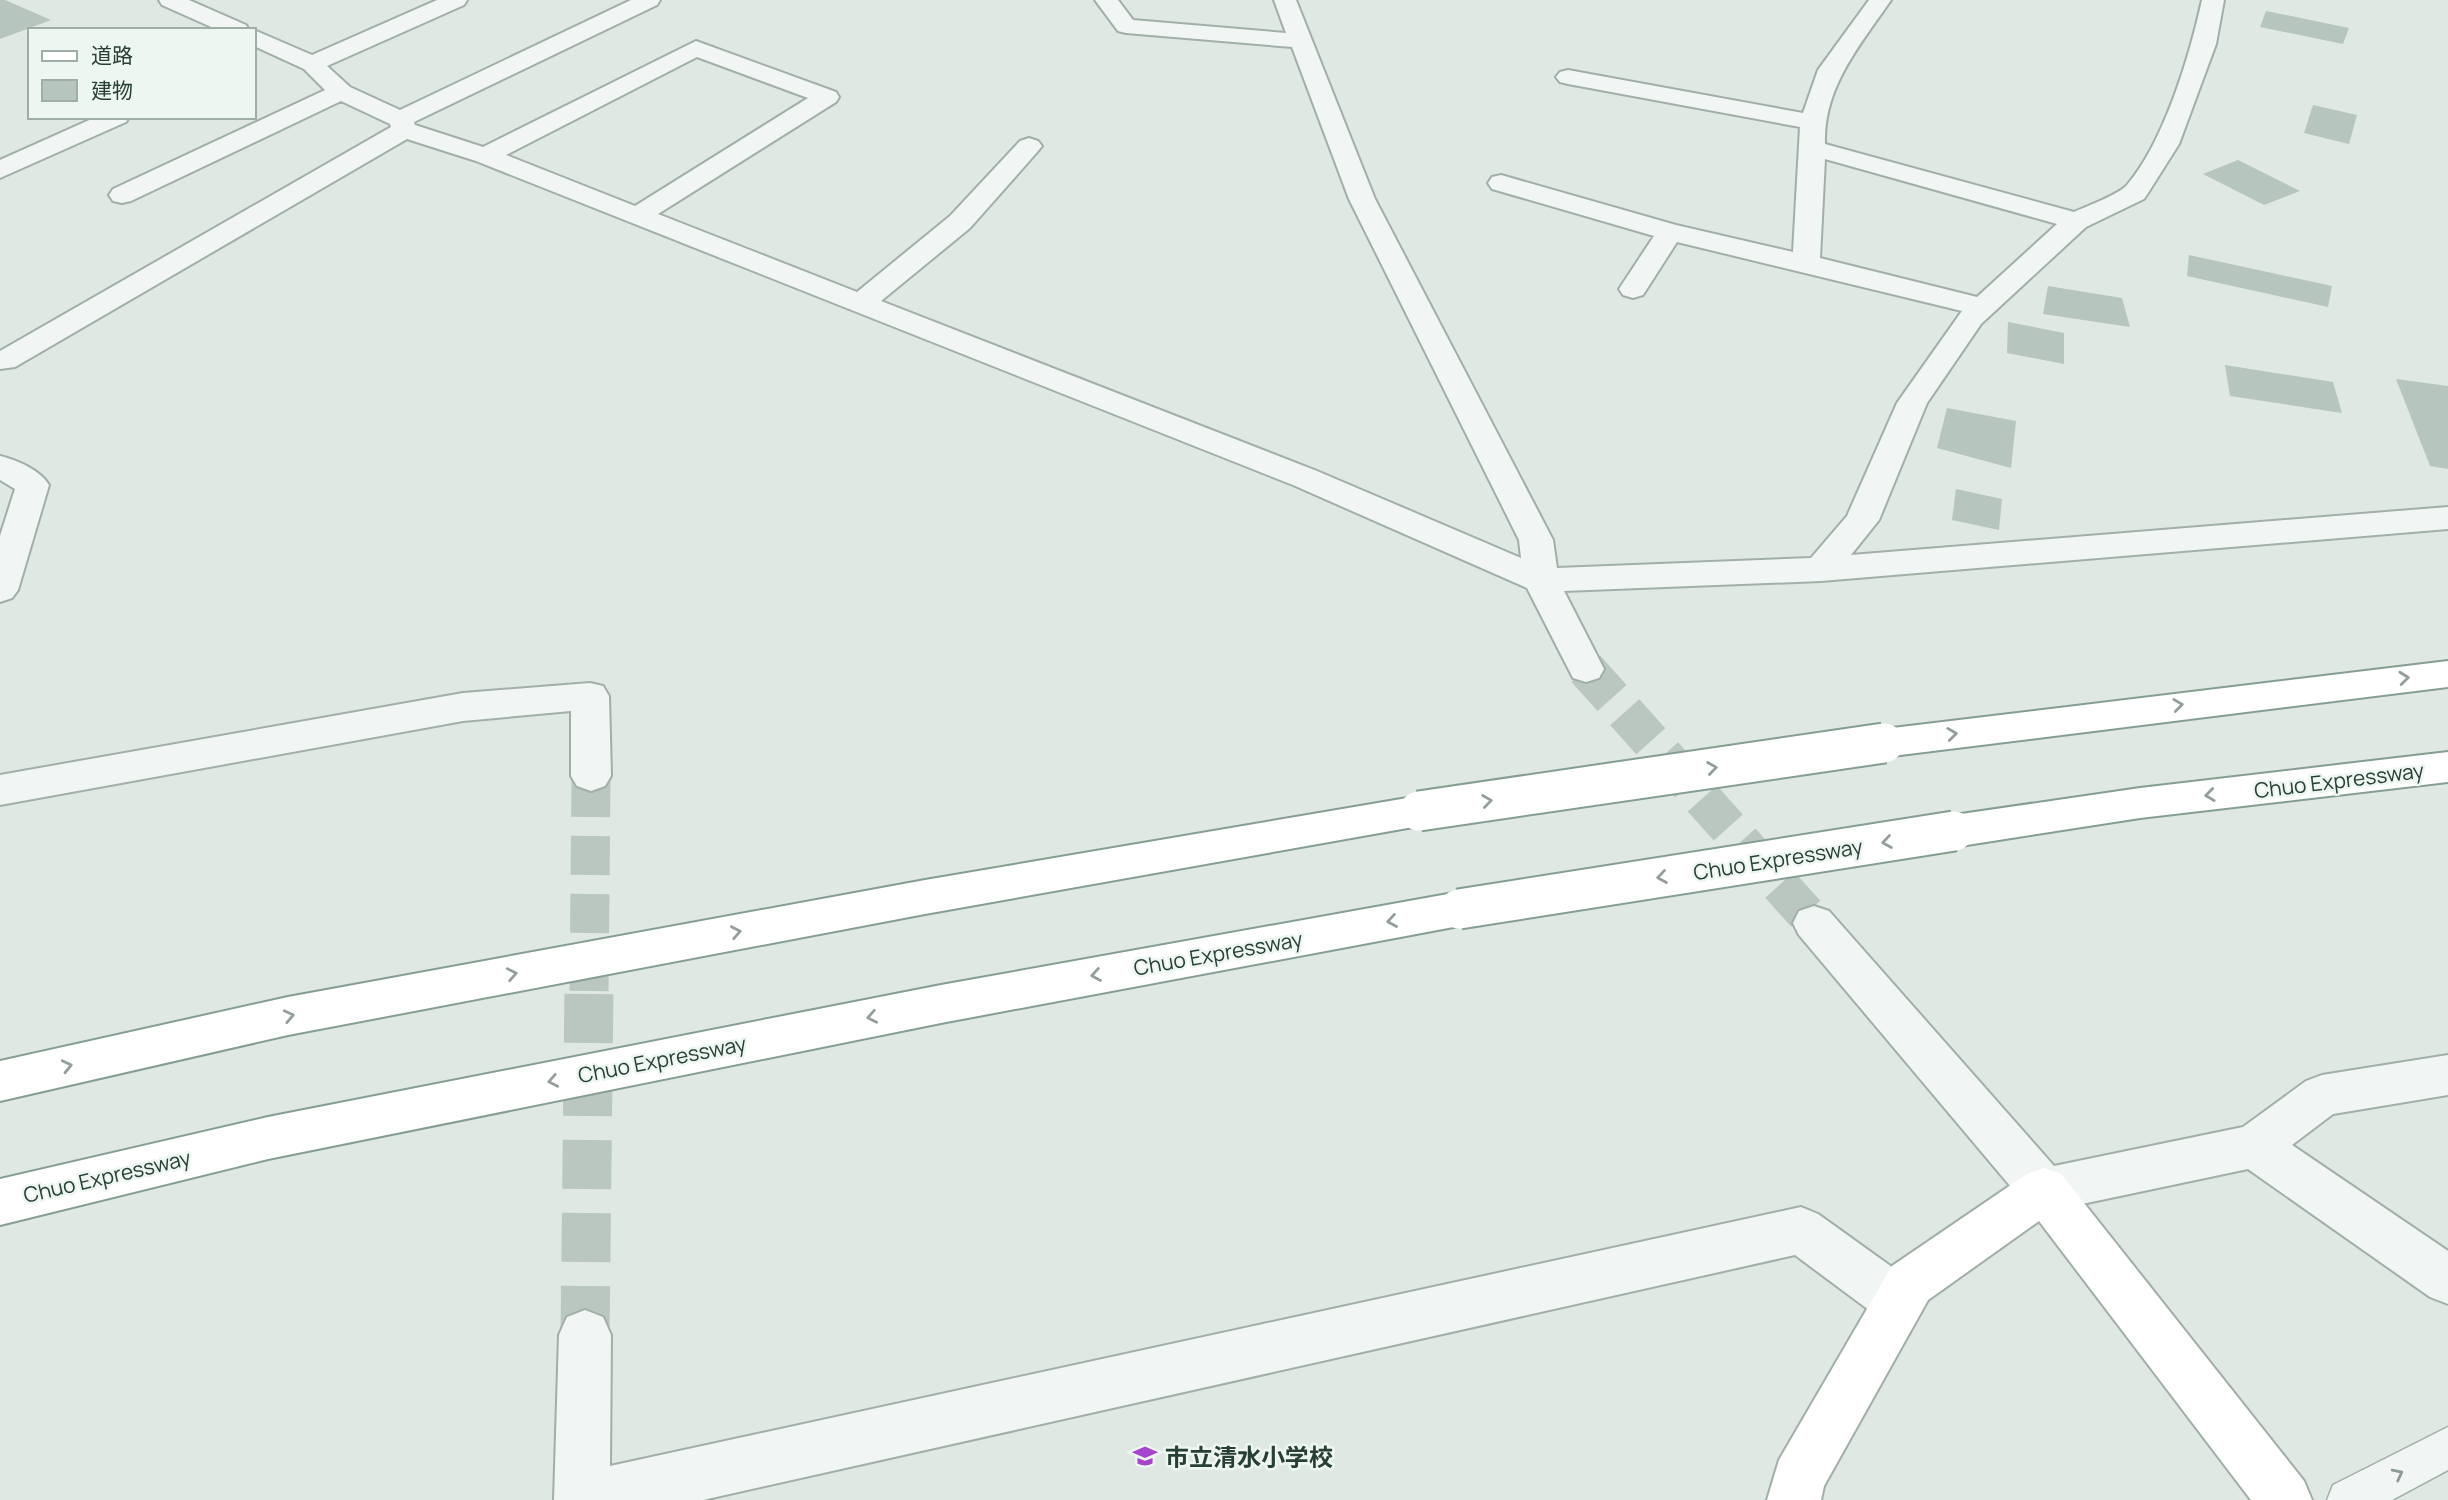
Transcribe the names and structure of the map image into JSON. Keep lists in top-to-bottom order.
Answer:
{
  "streets": {
    "main road": ["Chuo Expressway"]
  },
  "places": {
    "school or university": ["市立清水小学校"]
  },
  "legend": ["道路", "建物"]
}
